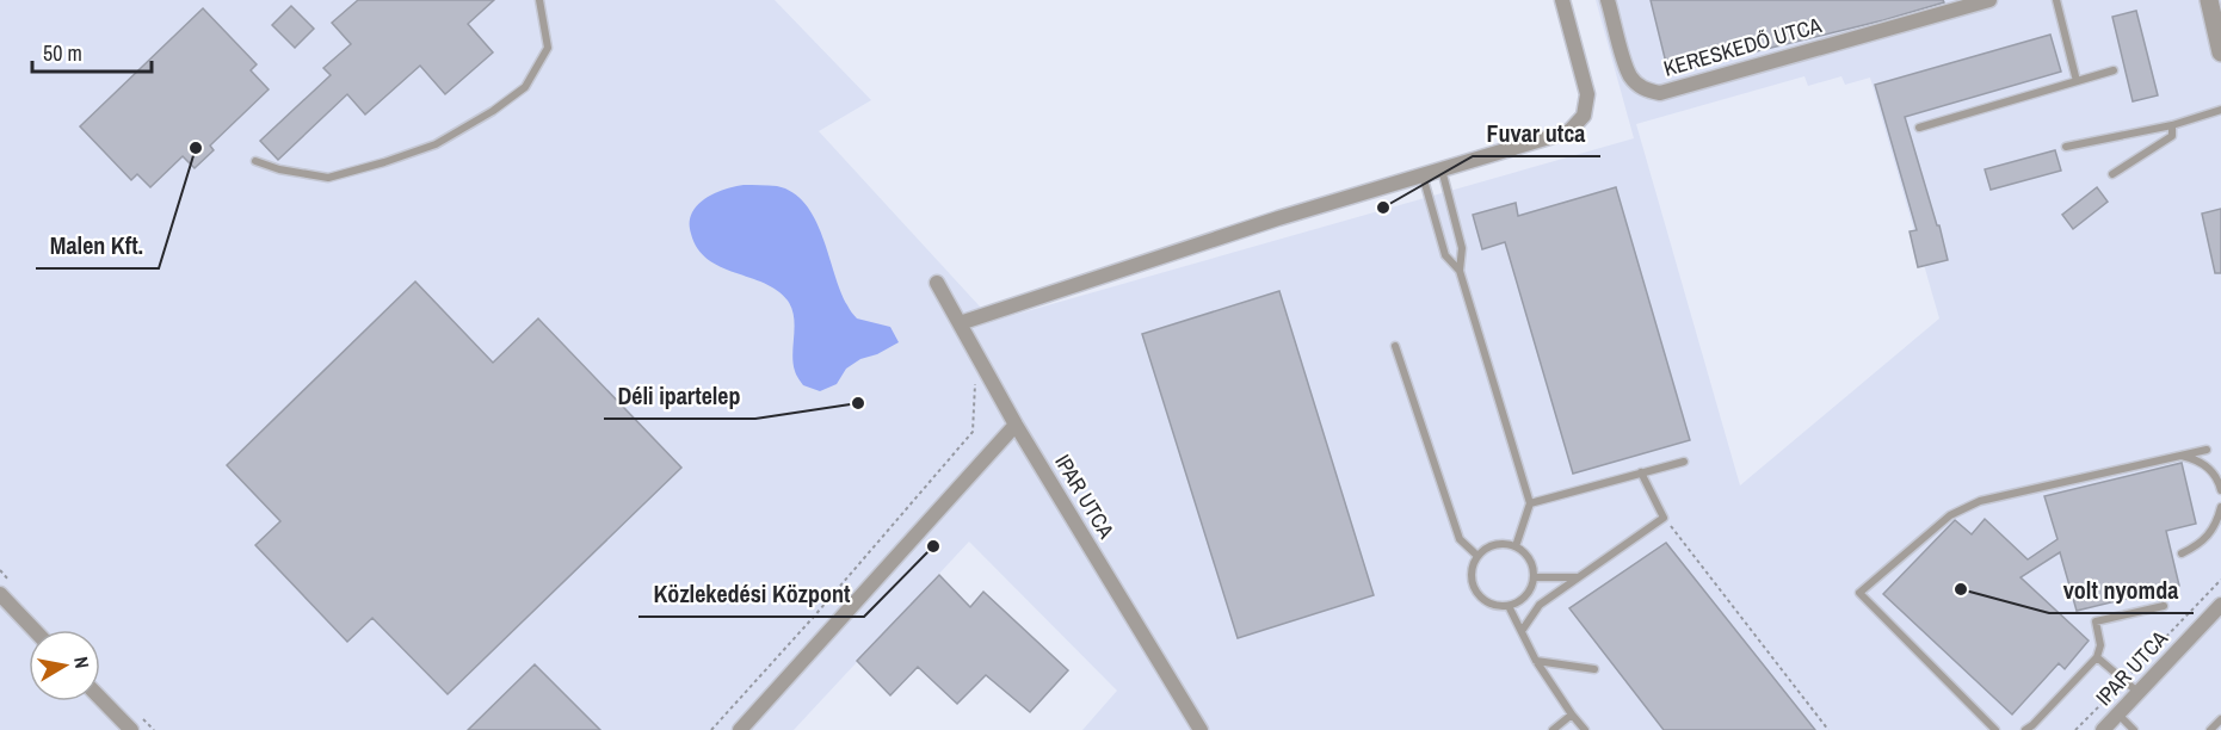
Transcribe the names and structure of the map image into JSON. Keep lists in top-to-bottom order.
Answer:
{
  "streets": {
    "street": ["KERESKEDŐ UTCA", "IPAR UTCA"]
  },
  "places": [
    "Malen Kft.",
    "Fuvar utca",
    "Déli ipartelep",
    "Közlekedési Központ",
    "volt nyomda"
  ],
  "scale_bar": "50 m",
  "north": "right"
}
